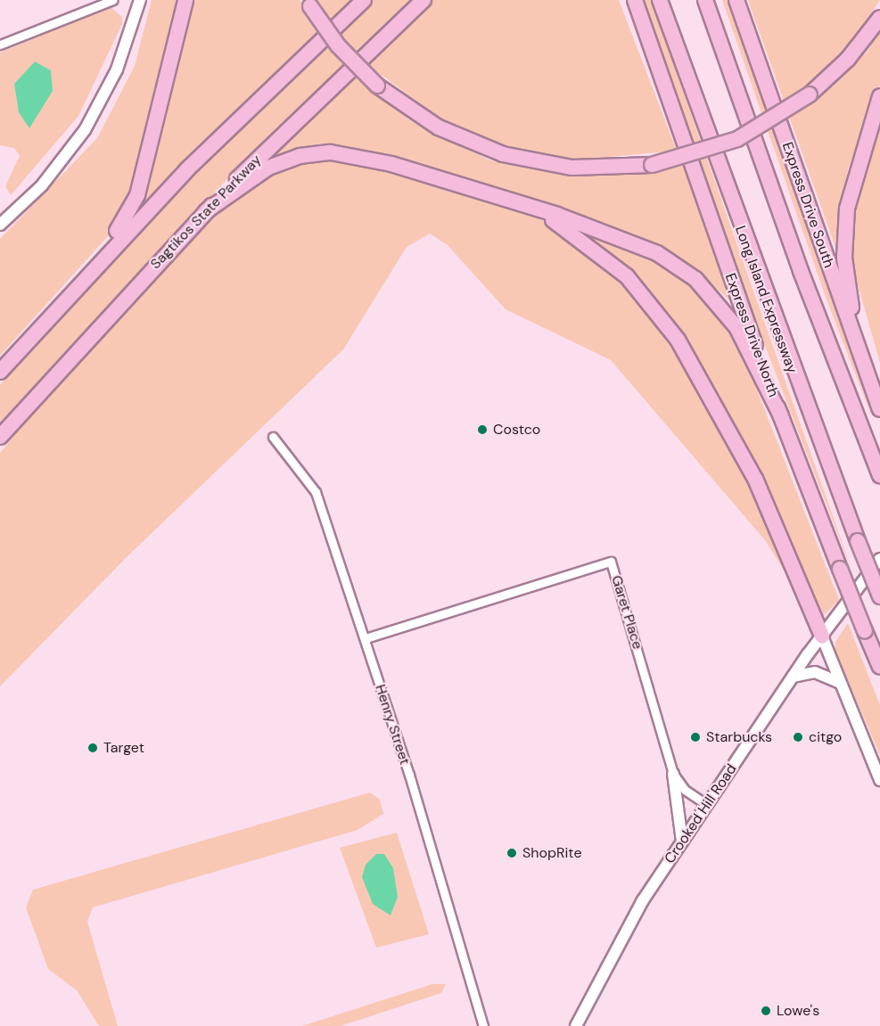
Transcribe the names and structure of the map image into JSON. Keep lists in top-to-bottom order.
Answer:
{
  "streets": {
    "highway": [
      "Express Drive South",
      "Sagtikos State Parkway",
      "Long Island Expressway",
      "Express Drive North"
    ],
    "main road": ["Crooked Hill Road"],
    "street": ["Garet Place", "Henry Street"]
  },
  "crossings": [
    ["Garet Place", "Henry Street"],
    ["Garet Place", "Crooked Hill Road"]
  ],
  "places": [
    "Costco",
    "Starbucks",
    "citgo",
    "Target",
    "ShopRite",
    "Lowe's"
  ]
}
